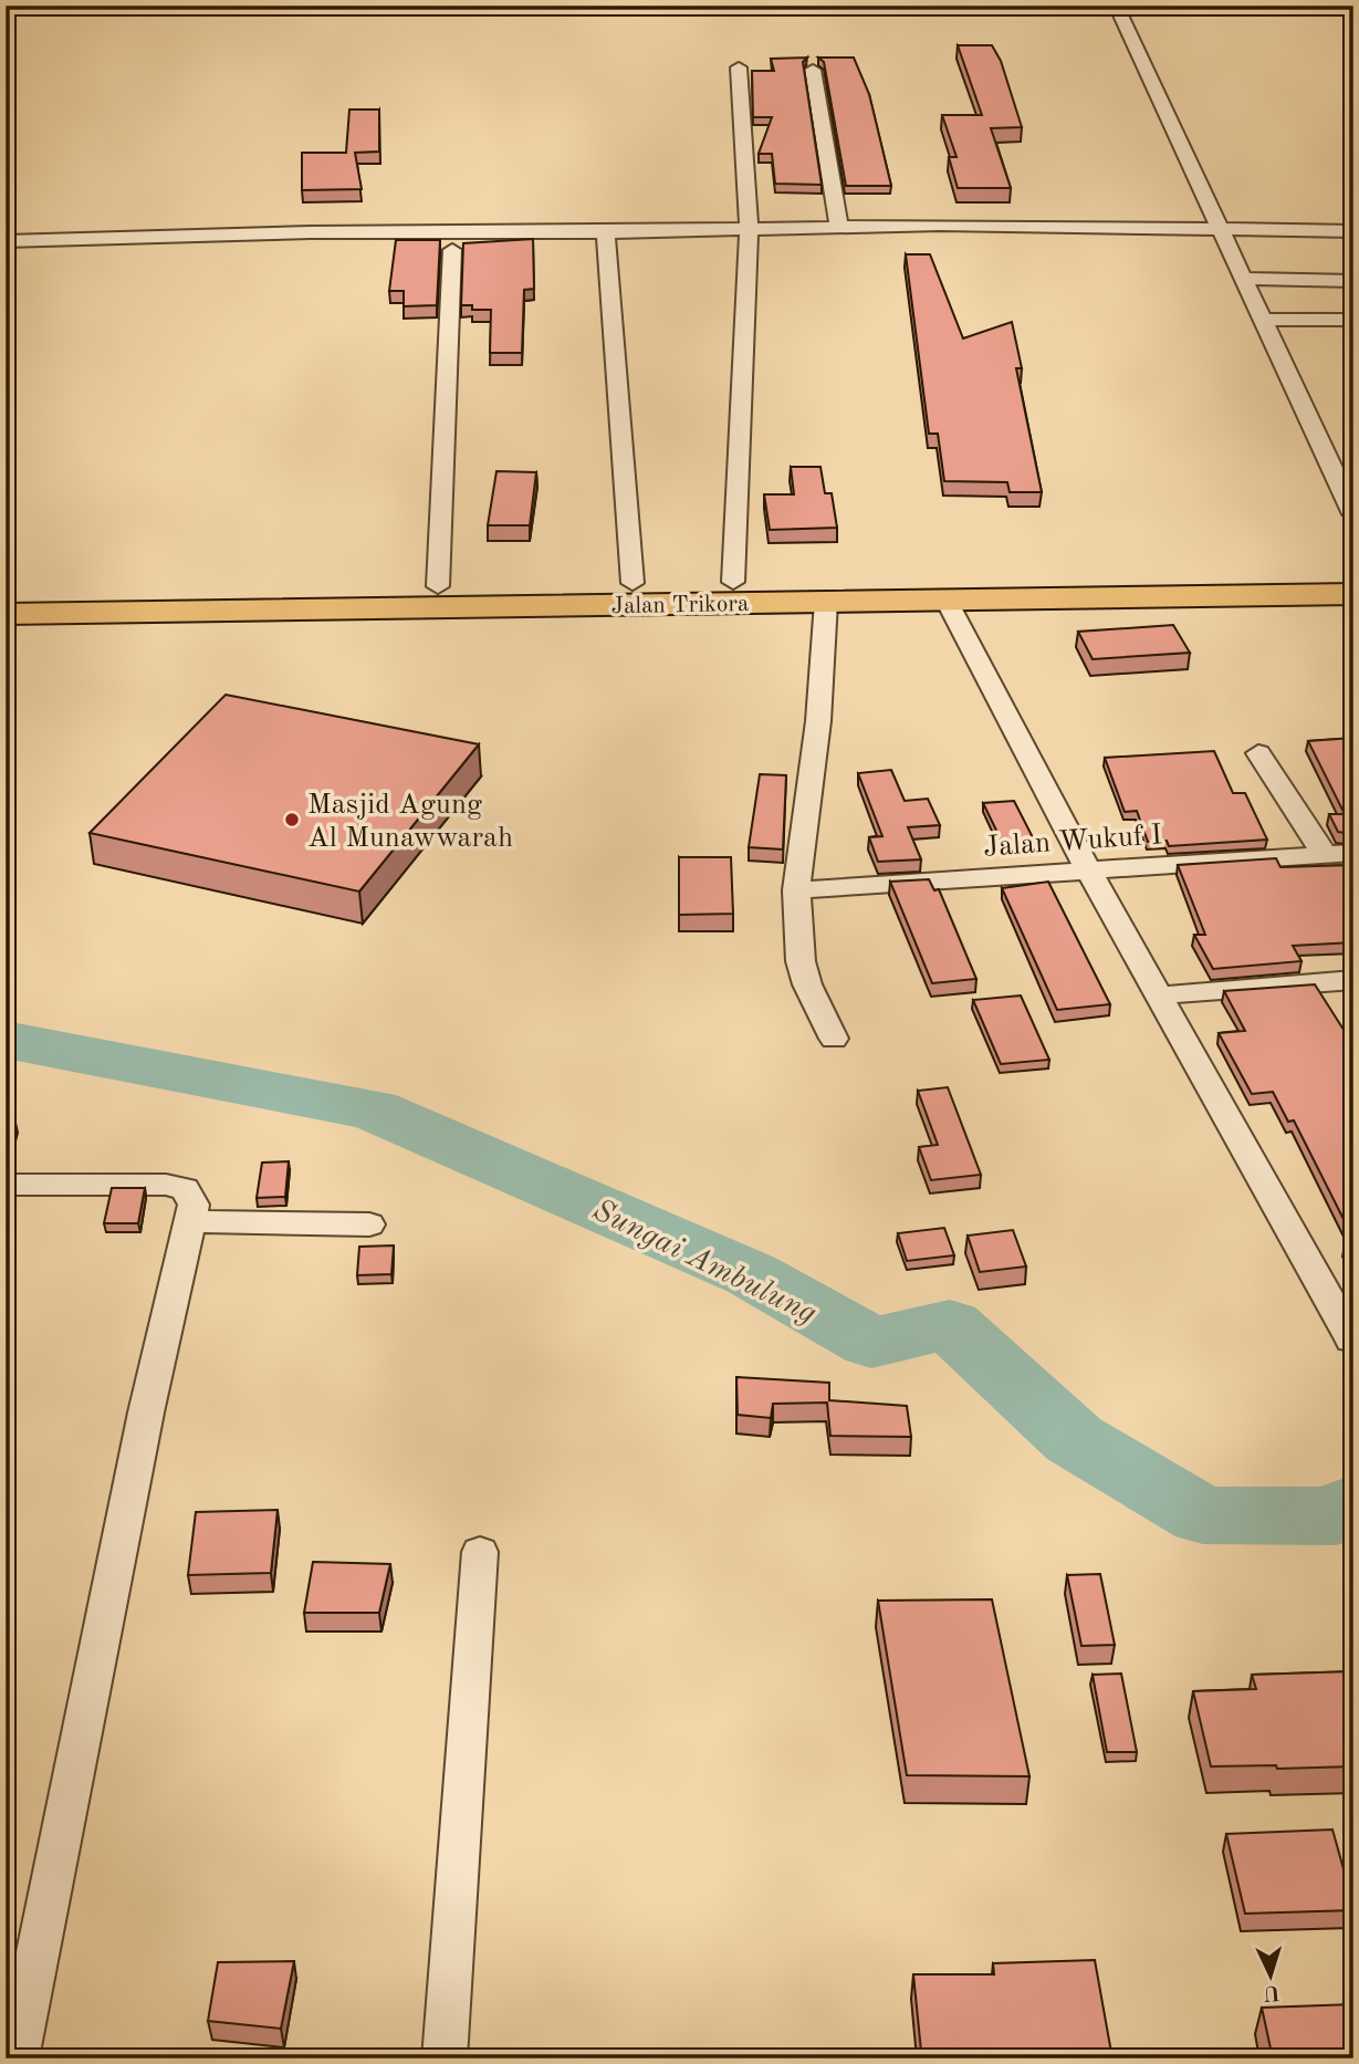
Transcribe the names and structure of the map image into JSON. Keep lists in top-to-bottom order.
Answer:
{
  "streets": {
    "main road": ["Jalan Trikora"],
    "street": ["Jalan Wukuf I"]
  },
  "water": ["Sungai Ambulung"],
  "places": ["Masjid Agung Al Munawwarah"],
  "north": "bottom"
}
